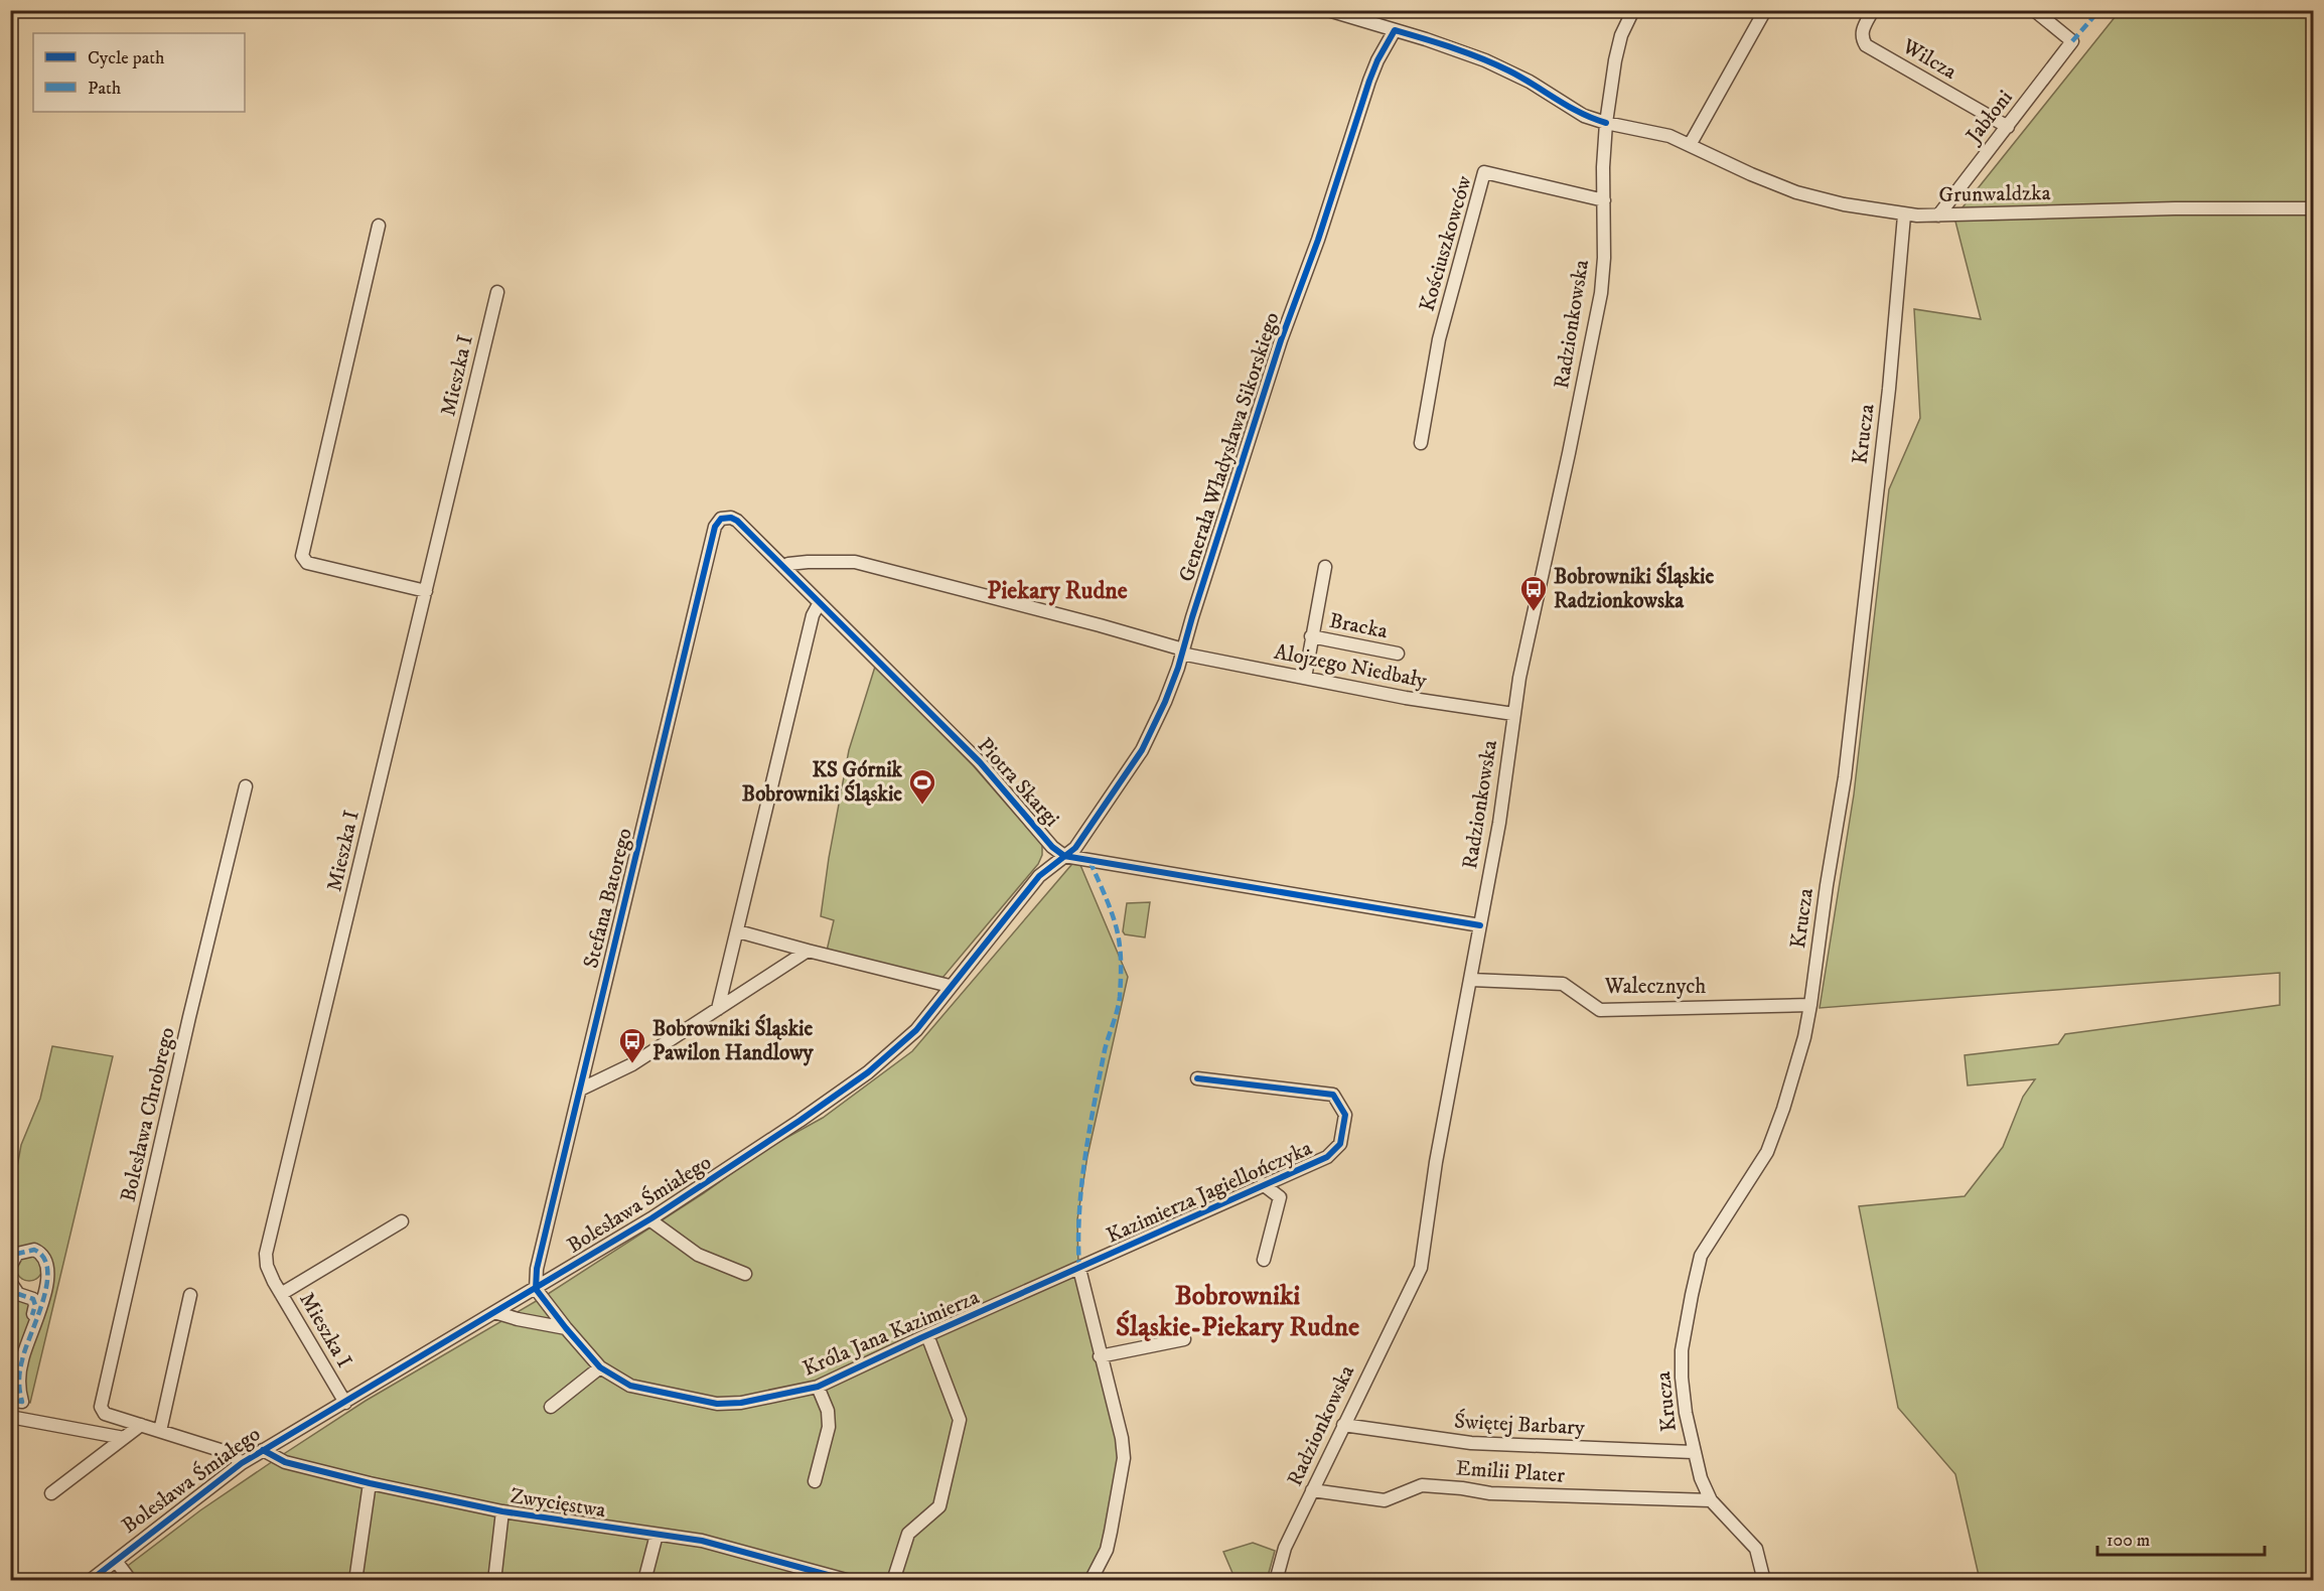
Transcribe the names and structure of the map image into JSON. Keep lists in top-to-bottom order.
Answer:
{
  "streets": {
    "street": [
      "Wilcza",
      "Jabłoni",
      "Grunwaldzka",
      "Kościuszkowców",
      "Radzionkowska",
      "Mieszka I",
      "Krucza",
      "Generała Władysława Sikorskiego",
      "Bracka",
      "Alojzego Niedbały",
      "Piotra Skargi",
      "Stefana Batorego",
      "Walecznych",
      "Bolesława Chrobrego",
      "Kazimierza Jagiellończyka",
      "Bolesława Śmiałego",
      "Króla Jana Kazimierza",
      "Świętej Barbary",
      "Emilii Plater",
      "Zwycięstwa"
    ]
  },
  "crossings": [
    ["Wilcza", "Jabłoni"],
    ["Jabłoni", "Grunwaldzka"],
    ["Grunwaldzka", "Radzionkowska"],
    ["Grunwaldzka", "Krucza"],
    ["Grunwaldzka", "Generała Władysława Sikorskiego"],
    ["Kościuszkowców", "Radzionkowska"],
    ["Radzionkowska", "Alojzego Niedbały"],
    ["Radzionkowska", "Piotra Skargi"],
    ["Radzionkowska", "Walecznych"],
    ["Radzionkowska", "Świętej Barbary"],
    ["Radzionkowska", "Emilii Plater"],
    ["Mieszka I", "Bolesława Śmiałego"],
    ["Krucza", "Walecznych"],
    ["Krucza", "Świętej Barbary"],
    ["Krucza", "Emilii Plater"],
    ["Generała Władysława Sikorskiego", "Alojzego Niedbały"],
    ["Generała Władysława Sikorskiego", "Piotra Skargi"],
    ["Generała Władysława Sikorskiego", "Bolesława Śmiałego"],
    ["Bracka", "Alojzego Niedbały"],
    ["Alojzego Niedbały", "Piotra Skargi"],
    ["Piotra Skargi", "Stefana Batorego"],
    ["Piotra Skargi", "Bolesława Śmiałego"],
    ["Stefana Batorego", "Bolesława Śmiałego"],
    ["Stefana Batorego", "Króla Jana Kazimierza"],
    ["Bolesława Chrobrego", "Bolesława Śmiałego"],
    ["Kazimierza Jagiellończyka", "Króla Jana Kazimierza"],
    ["Bolesława Śmiałego", "Króla Jana Kazimierza"],
    ["Bolesława Śmiałego", "Zwycięstwa"]
  ],
  "districts": ["Piekary Rudne", "Bobrowniki Śląskie-Piekary Rudne"],
  "places": {
    "bus stop": ["Bobrowniki Śląskie Radzionkowska", "Bobrowniki Śląskie Pawilon Handlowy"],
    "sports": ["KS Górnik Bobrowniki Śląskie"]
  },
  "legend": ["Cycle path", "Path"],
  "scale_bar": "100 m"
}
